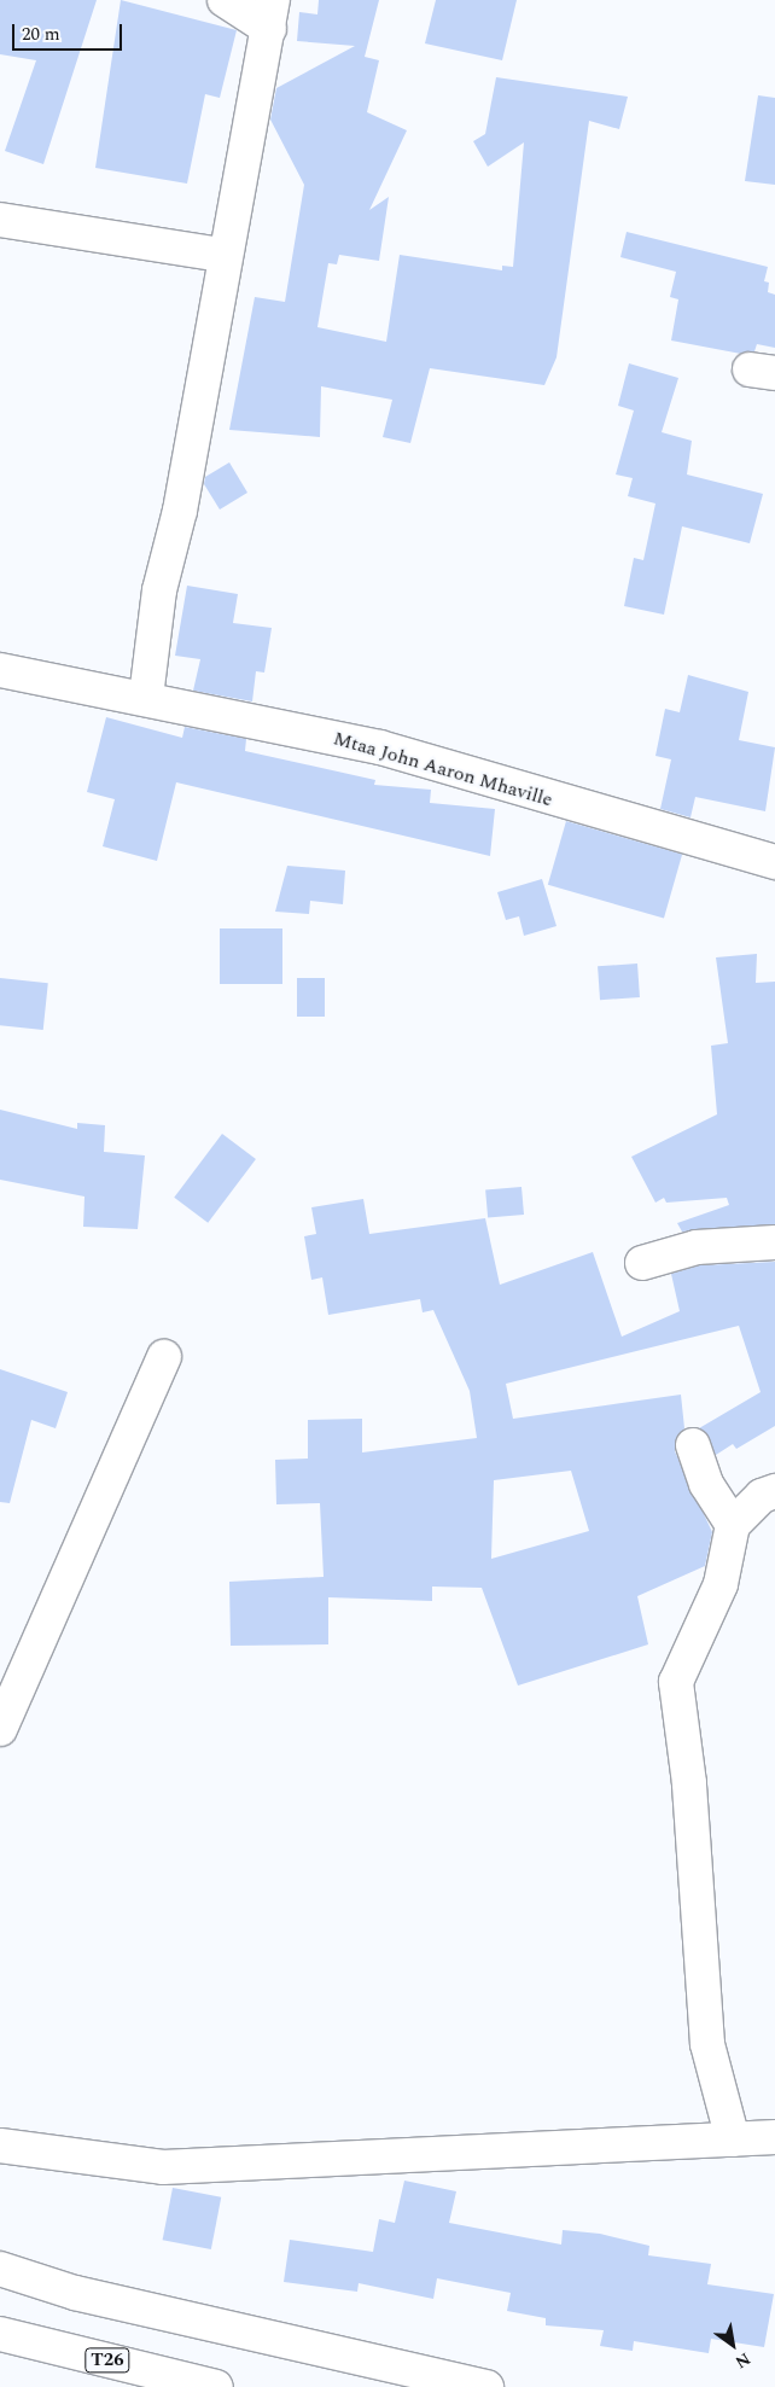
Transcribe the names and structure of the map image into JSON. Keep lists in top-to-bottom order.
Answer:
{
  "streets": {
    "main road": ["Mtaa John Aaron Mhaville", "T26"]
  },
  "scale_bar": "20 m",
  "north": "bottom right"
}
